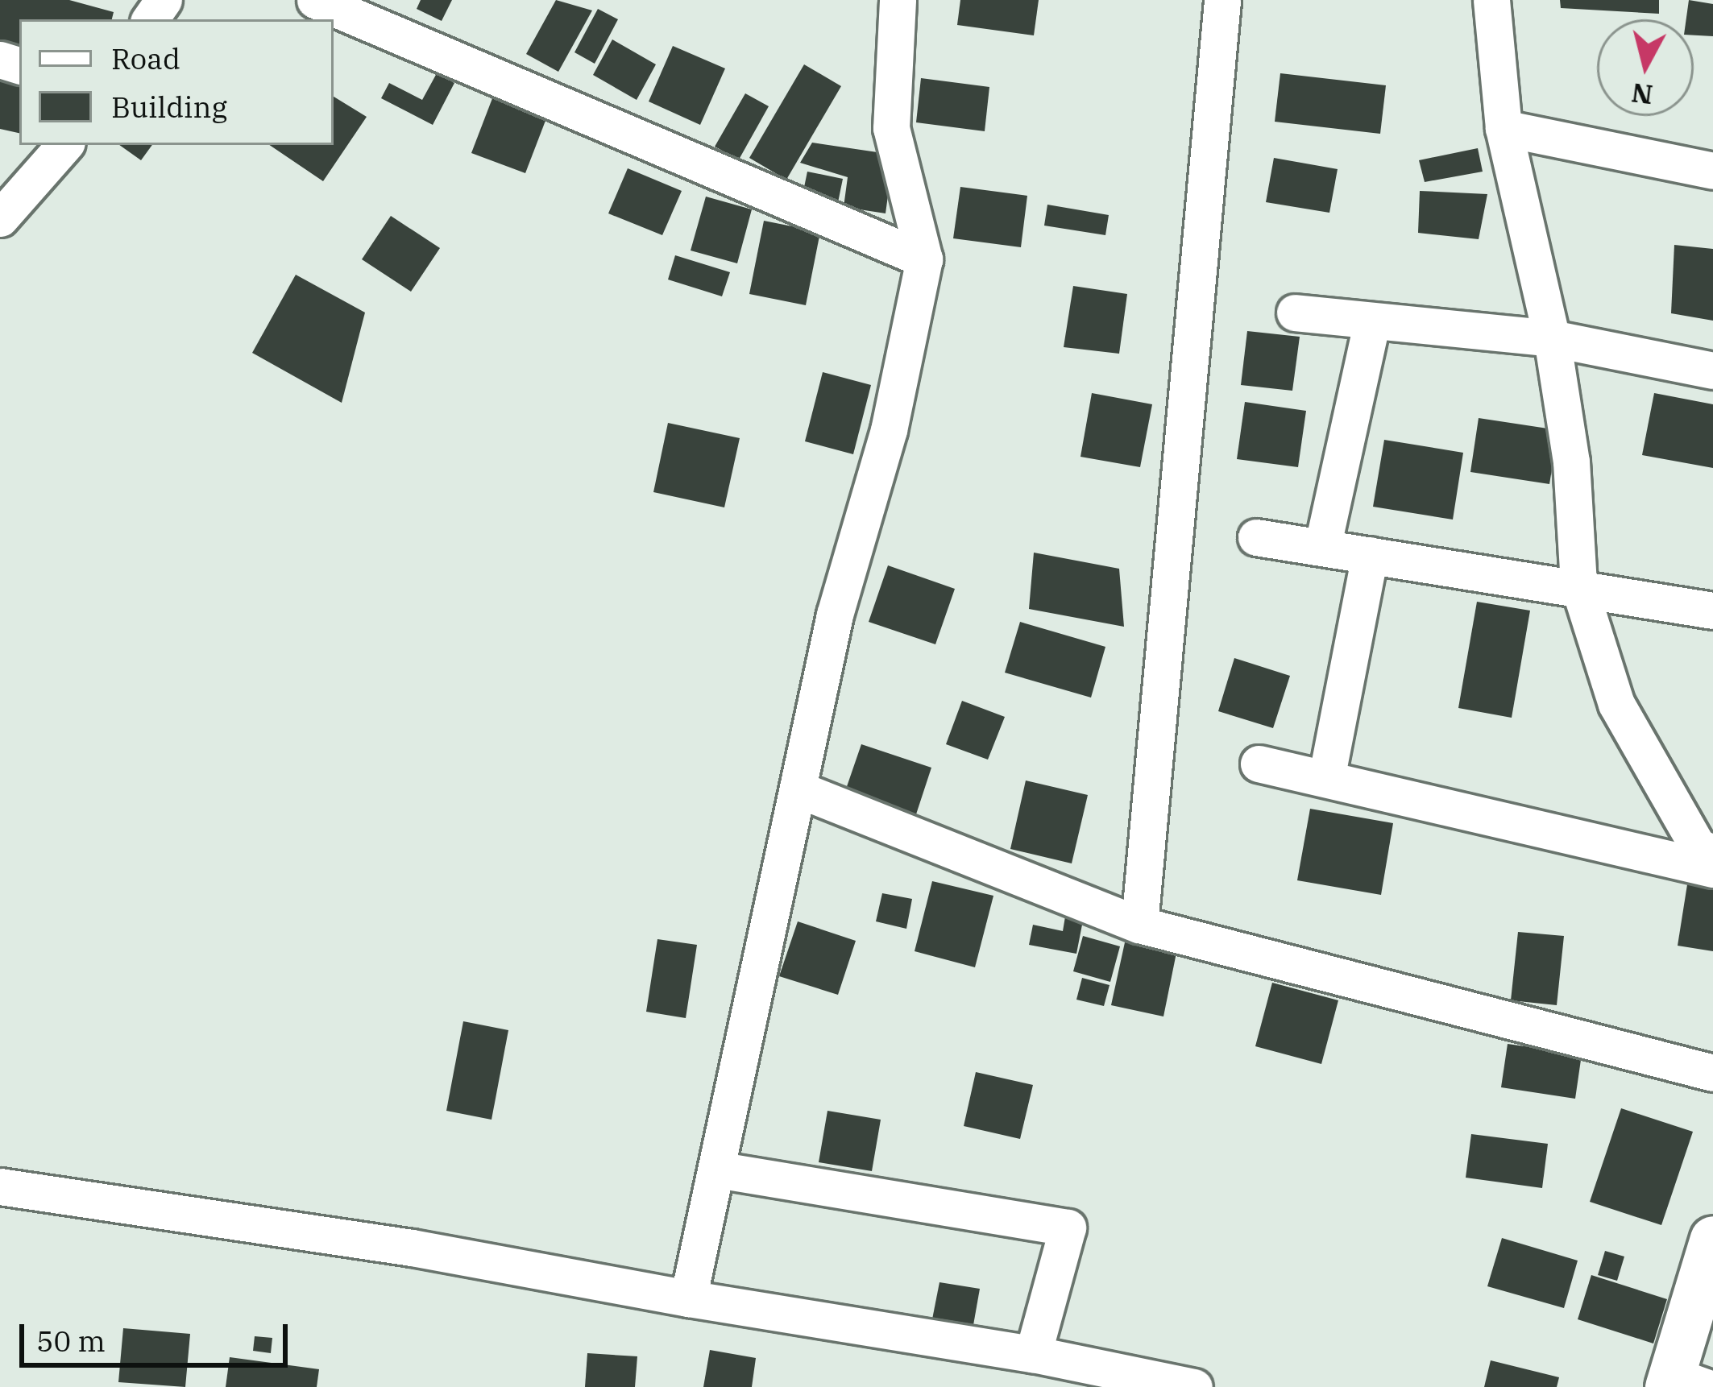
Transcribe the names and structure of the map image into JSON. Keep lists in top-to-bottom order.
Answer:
{
  "legend": ["Road", "Building"],
  "scale_bar": "50 m",
  "north": "bottom"
}
